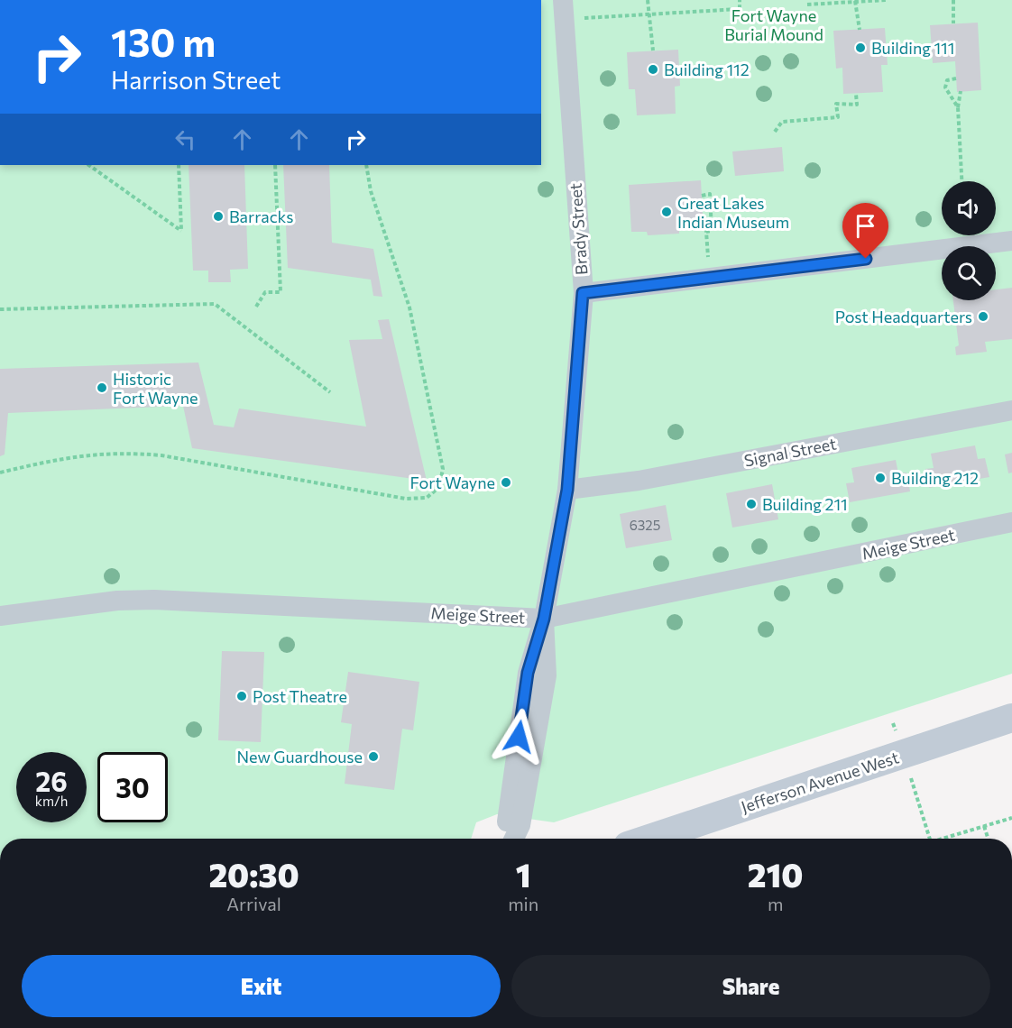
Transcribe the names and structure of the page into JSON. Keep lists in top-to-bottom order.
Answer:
{
  "streets": {
    "main road": ["Jefferson Avenue West"],
    "street": ["Brady Street", "Signal Street", "Meige Street"]
  },
  "crossings": [
    ["Brady Street", "Signal Street"],
    ["Brady Street", "Meige Street"]
  ],
  "parks": ["Fort Wayne Burial Mound"],
  "places": [
    "Building 111",
    "Building 112",
    "Great Lakes Indian Museum",
    "Barracks",
    "Post Headquarters",
    "Historic Fort Wayne",
    "Building 212",
    "Fort Wayne",
    "Building 211",
    "Post Theatre",
    "New Guardhouse"
  ],
  "house_numbers": ["6325"],
  "page": {
    "turn": ["130 m", "Harrison Street"],
    "speed": "26 km/h",
    "limit": "30",
    "eta": [
      "20:30",
      "Arrival",
      "1",
      "min",
      "210",
      "m"
    ],
    "buttons": ["Exit", "Share"]
  }
}
